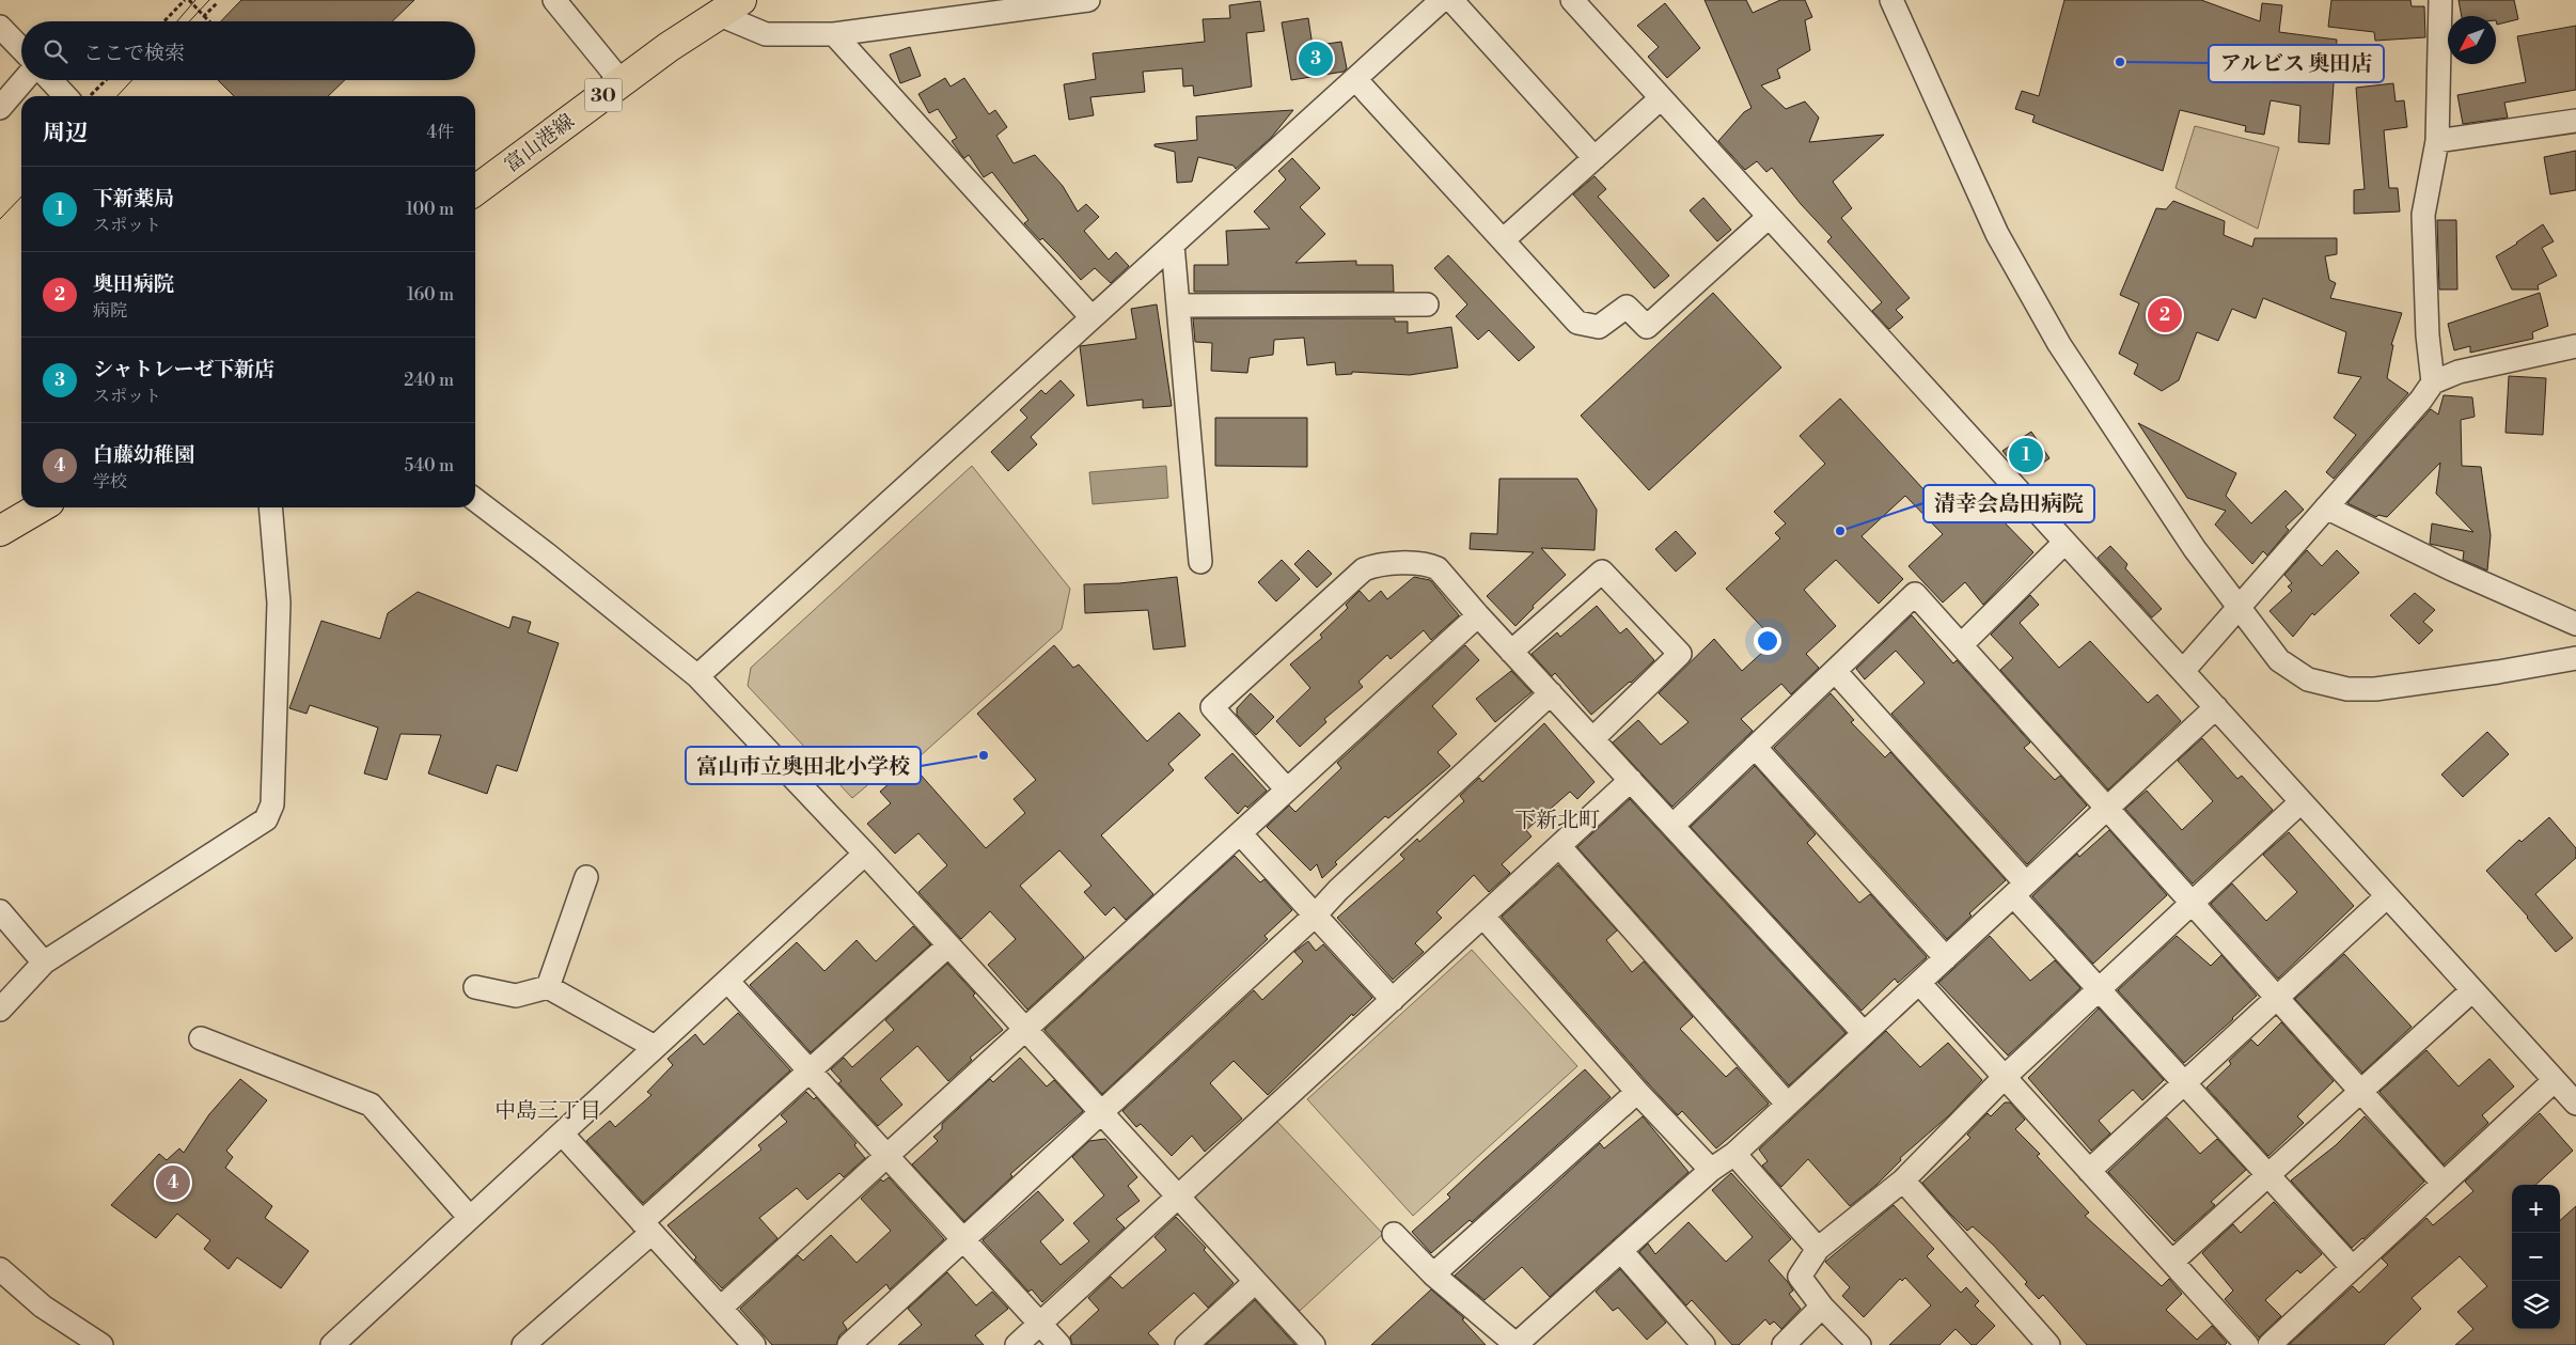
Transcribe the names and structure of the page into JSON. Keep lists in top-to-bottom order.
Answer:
{
  "streets": {
    "main road": ["30", "富山港線"]
  },
  "districts": ["下新北町", "中島三丁目"],
  "places": ["アルビス 奥田店", "清幸会島田病院", "富山市立奥田北小学校"],
  "north": "bottom left",
  "page": {
    "search": "ここで検索",
    "pins": [
      "3",
      "2",
      "1",
      "4"
    ],
    "heading": ["周辺", "4件"],
    "list": [
      {
        "mark": "1",
        "name": "下新薬局",
        "note": "スポット",
        "value": "100 m"
      },
      {
        "mark": "2",
        "name": "奥田病院",
        "note": "病院",
        "value": "160 m"
      },
      {
        "mark": "3",
        "name": "シャトレーゼ下新店",
        "note": "スポット",
        "value": "240 m"
      },
      {
        "mark": "4",
        "name": "白藤幼稚園",
        "note": "学校",
        "value": "540 m"
      }
    ],
    "map_buttons": ["+", "−"]
  }
}
